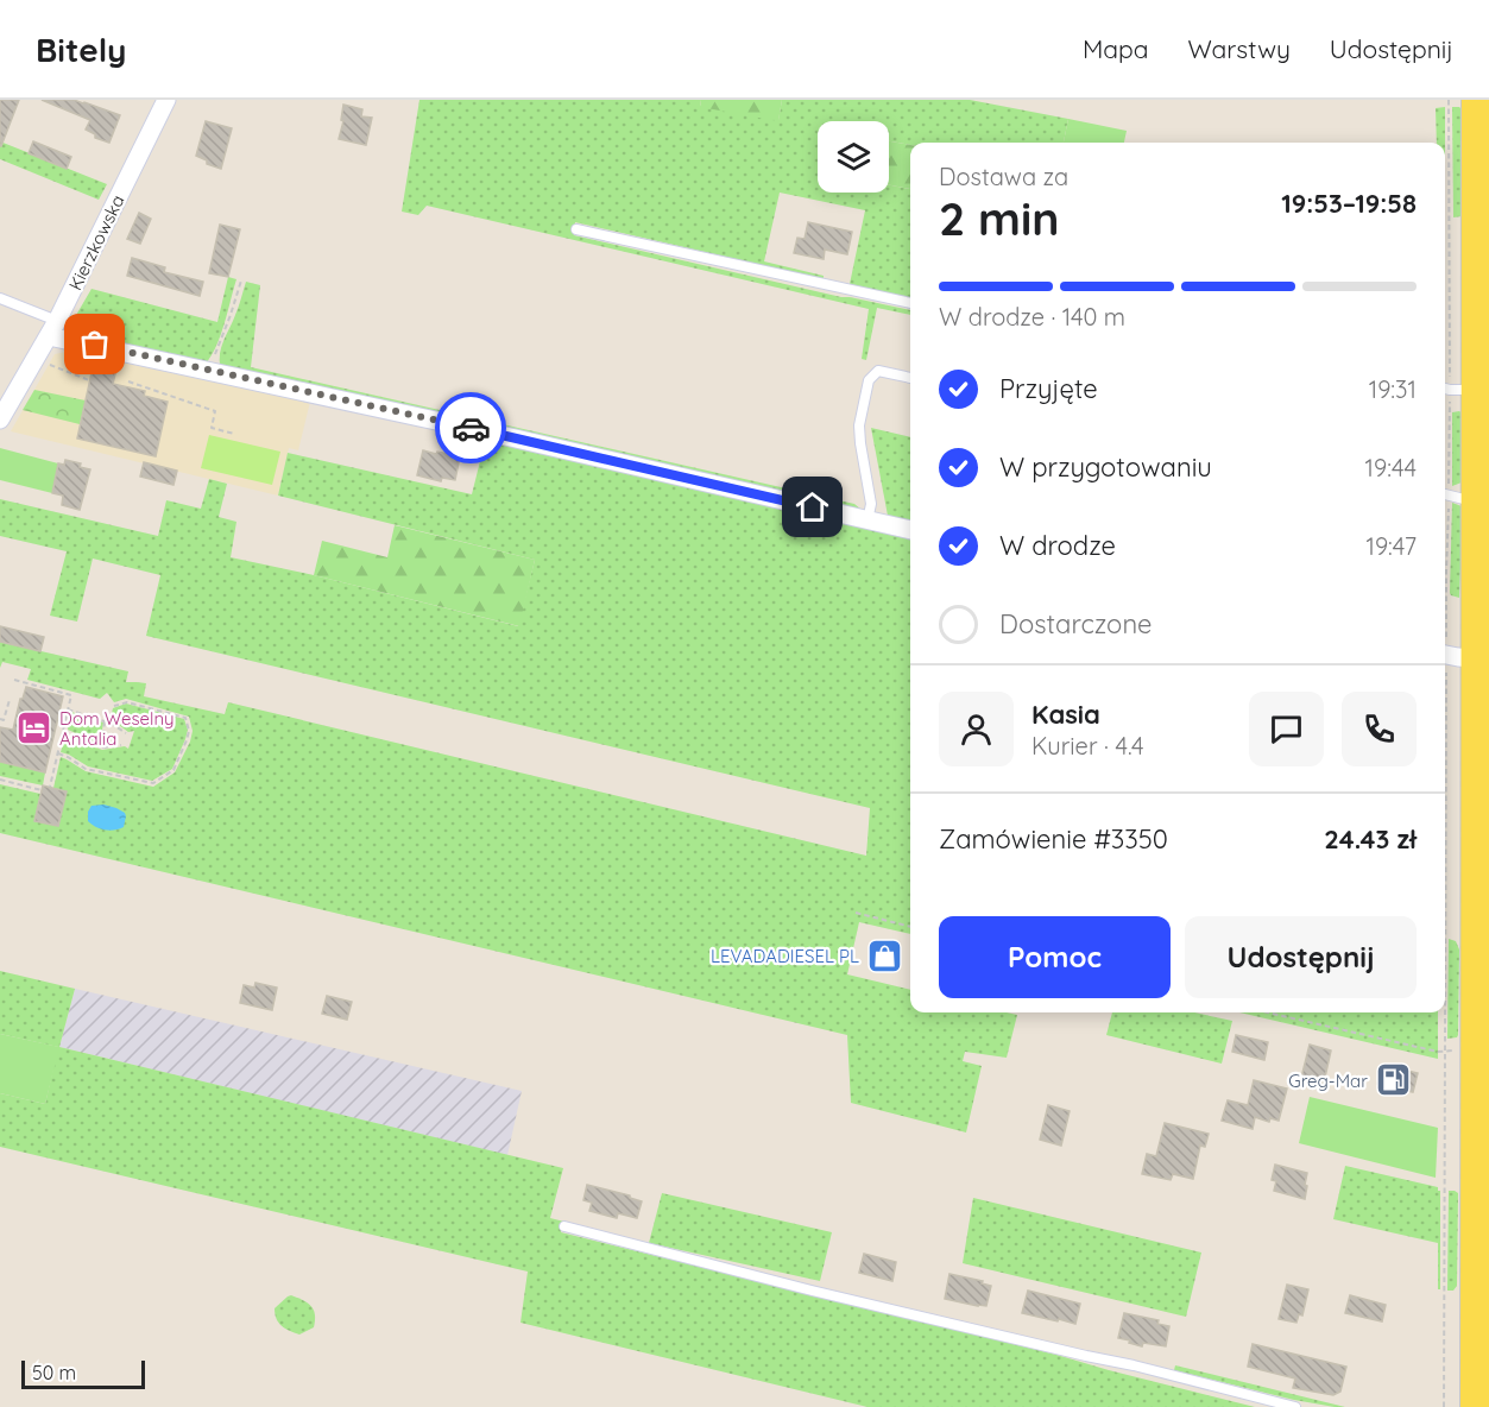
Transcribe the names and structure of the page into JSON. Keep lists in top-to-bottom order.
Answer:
{
  "streets": {
    "street": ["Kierzkowska"]
  },
  "places": {
    "hotel": ["Dom Weselny Antalia"],
    "shop": ["LEVADADIESEL PL"],
    "fuel station": ["Greg-Mar"]
  },
  "scale_bar": "50 m",
  "page": {
    "header": "Bitely",
    "nav": ["Mapa", "Warstwy", "Udostępnij"],
    "heading": ["2 min", "Dostawa za", "19:53–19:58"],
    "panel": [
      "Kasia",
      "Kurier · 4.4",
      "Zamówienie #3350",
      "24.43 zł"
    ],
    "bar": "W drodze · 140 m",
    "list": [
      ["Przyjęte", "19:31"],
      ["W przygotowaniu", "19:44"],
      ["W drodze", "19:47"],
      "Dostarczone"
    ],
    "buttons": ["Pomoc", "Udostępnij"],
    "scale": "50 m"
  }
}
